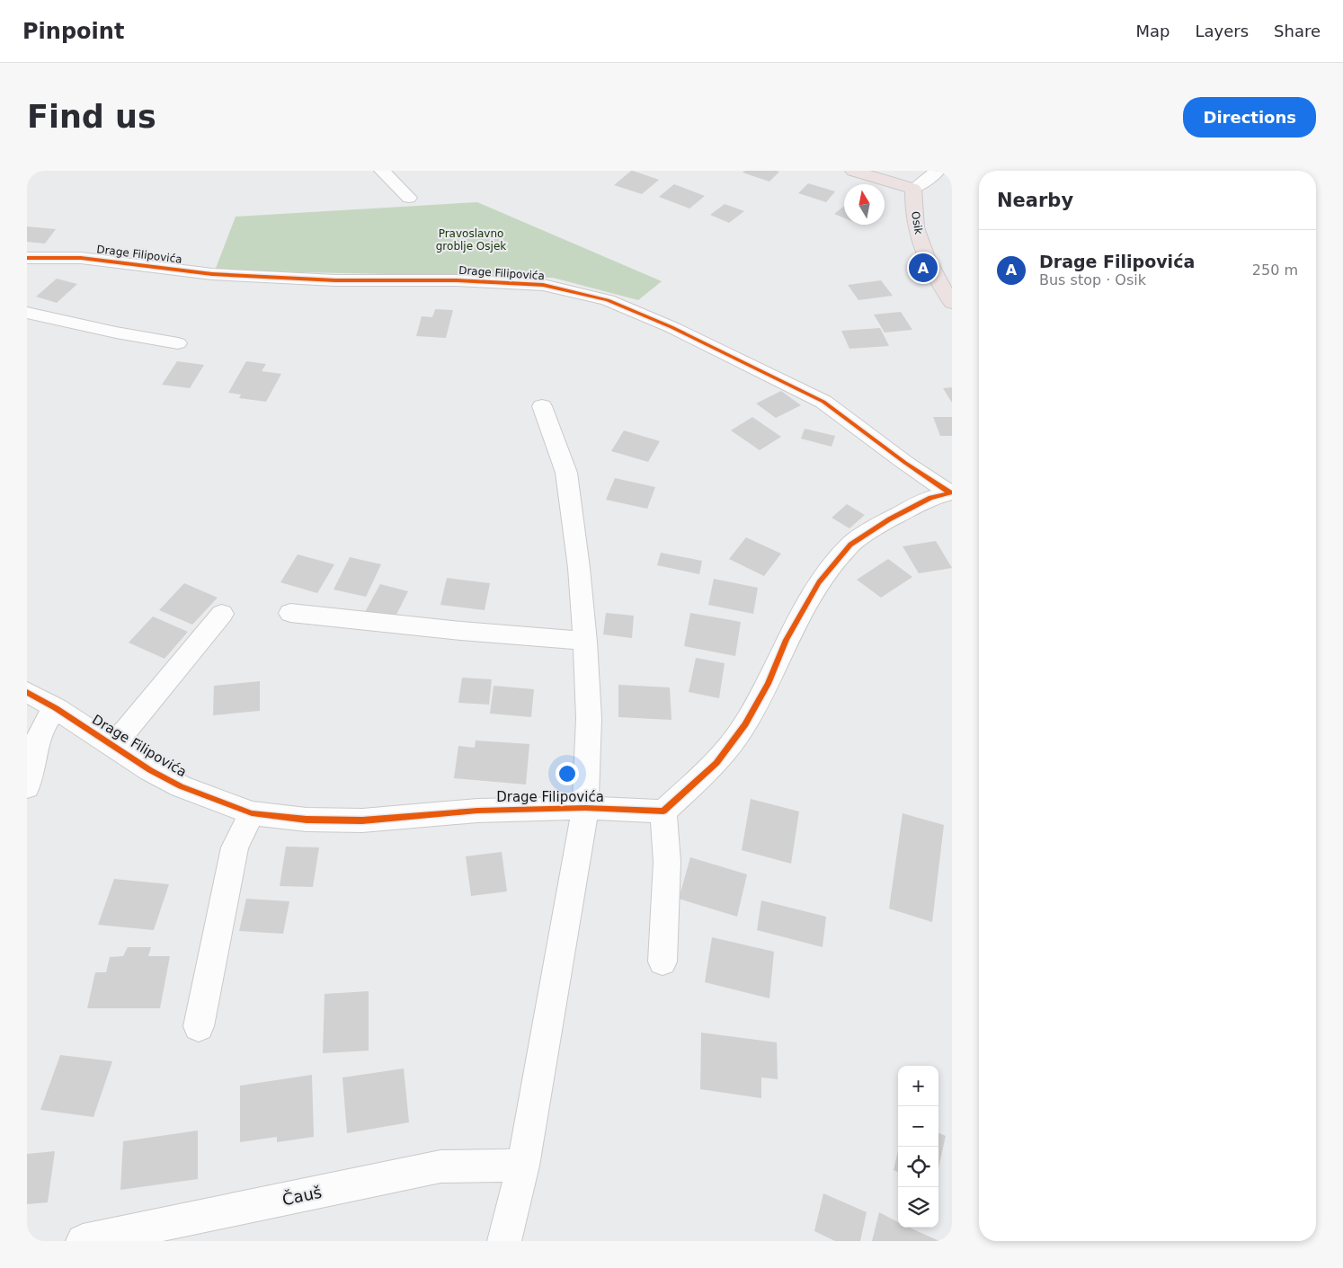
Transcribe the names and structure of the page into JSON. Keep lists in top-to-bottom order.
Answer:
{
  "streets": {
    "main road": ["Osik"],
    "street": ["Drage Filipovića", "Čauš"]
  },
  "parks": ["Pravoslavno groblje Osjek"],
  "north": "top",
  "page": {
    "header": "Pinpoint",
    "nav": ["Map", "Layers", "Share"],
    "buttons": "Directions",
    "title": "Find us",
    "heading": "Nearby",
    "list": [
      {
        "mark": "A",
        "name": "Drage Filipovića",
        "note": "Bus stop · Osik",
        "value": "250 m"
      }
    ],
    "pins": "A",
    "map_buttons": ["+", "−"]
  }
}
